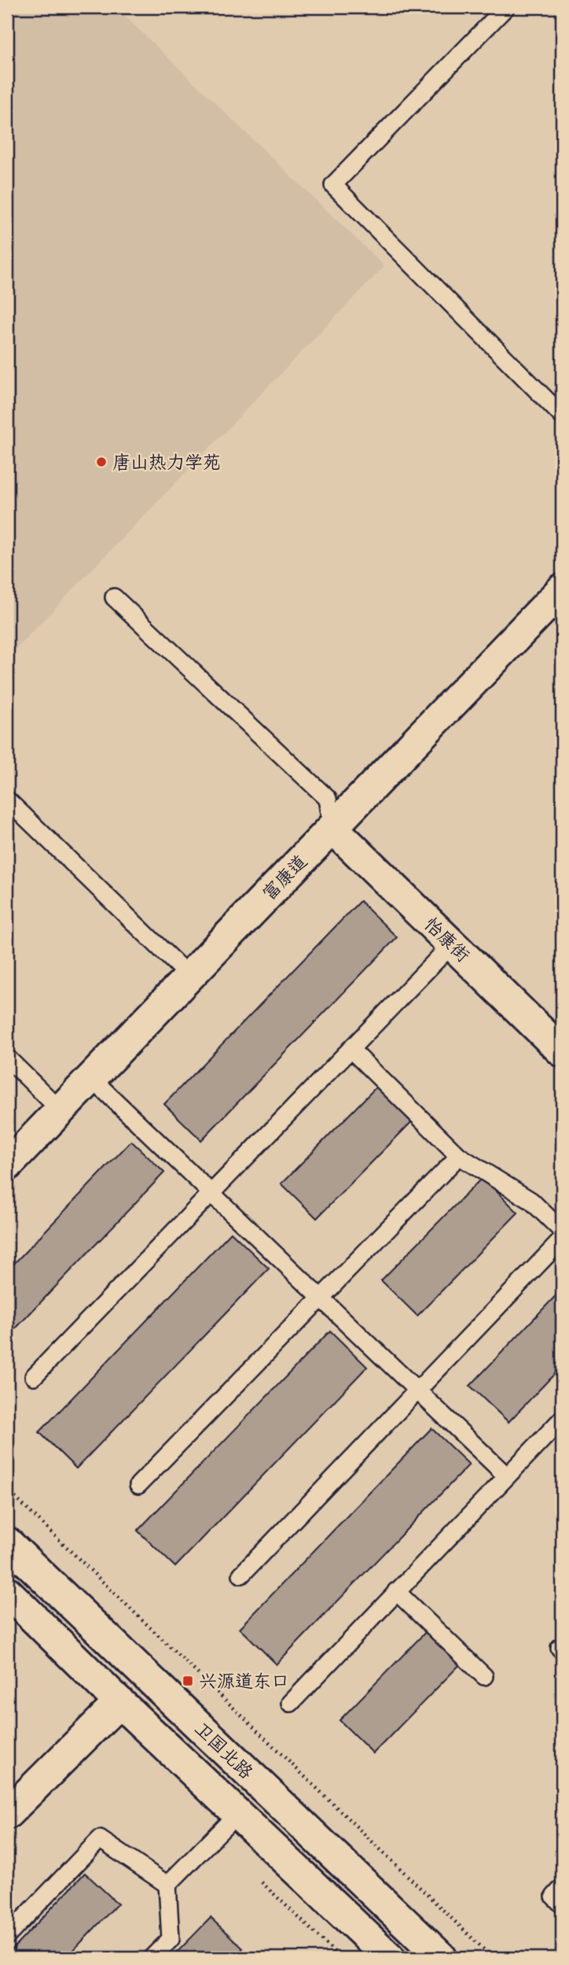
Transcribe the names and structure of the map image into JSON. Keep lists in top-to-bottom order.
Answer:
{
  "streets": {
    "street": ["富康道", "怡康街", "卫国北路"]
  },
  "crossings": [
    ["富康道", "怡康街"]
  ],
  "places": {
    "other": ["唐山热力学苑"],
    "transit": ["兴源道东口"]
  }
}
